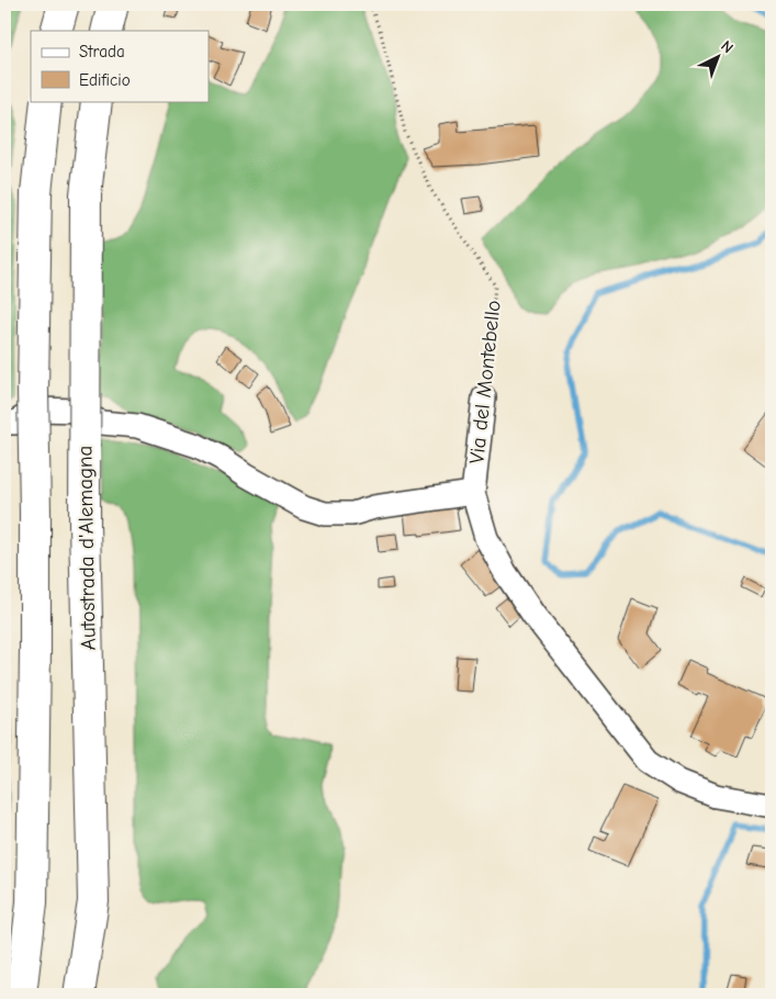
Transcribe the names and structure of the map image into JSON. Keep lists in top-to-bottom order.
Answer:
{
  "streets": {
    "highway": ["Autostrada d'Alemagna"],
    "street": ["Via del Montebello"]
  },
  "legend": ["Strada", "Edificio"],
  "north": "top right"
}
